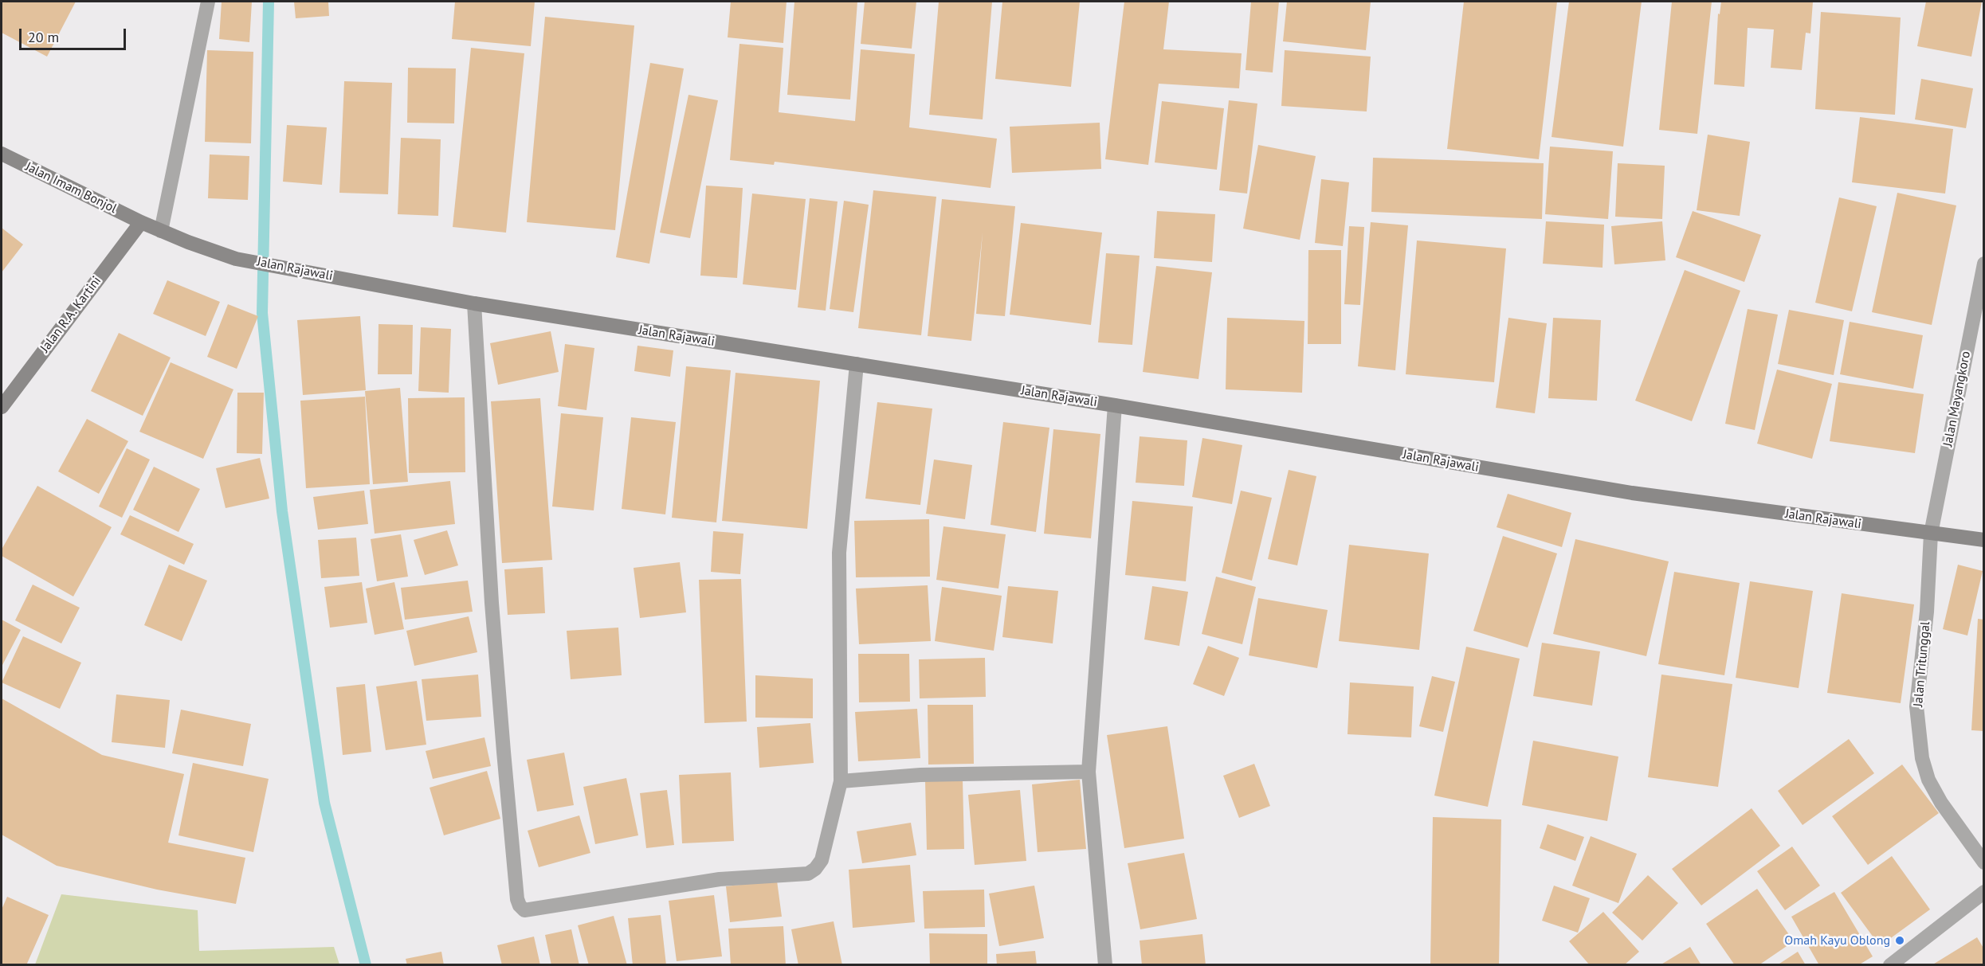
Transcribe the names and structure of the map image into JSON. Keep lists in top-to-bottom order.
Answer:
{
  "streets": {
    "main road": ["Jalan Imam Bonjol", "Jalan Rajawali", "Jalan R.A. Kartini"],
    "street": ["Jalan Mayangkoro", "Jalan Tritunggal"]
  },
  "crossings": [
    ["Jalan Imam Bonjol", "Jalan Rajawali"],
    ["Jalan Imam Bonjol", "Jalan R.A. Kartini"],
    ["Jalan Rajawali", "Jalan R.A. Kartini"],
    ["Jalan Rajawali", "Jalan Mayangkoro"],
    ["Jalan Rajawali", "Jalan Tritunggal"],
    ["Jalan Mayangkoro", "Jalan Tritunggal"]
  ],
  "places": ["Omah Kayu Oblong"],
  "scale_bar": "20 m"
}
